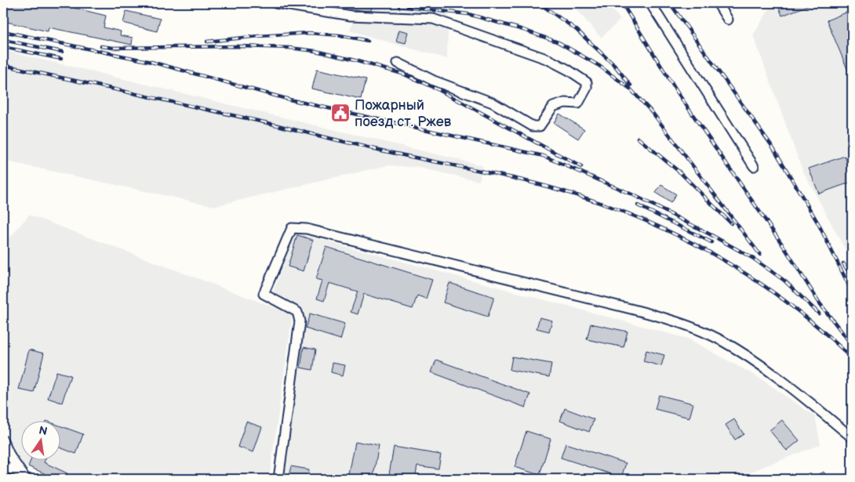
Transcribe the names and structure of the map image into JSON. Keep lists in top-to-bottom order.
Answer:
{
  "places": {
    "public building": ["Пожарный поезд ст. Ржев"]
  },
  "north": "top"
}
